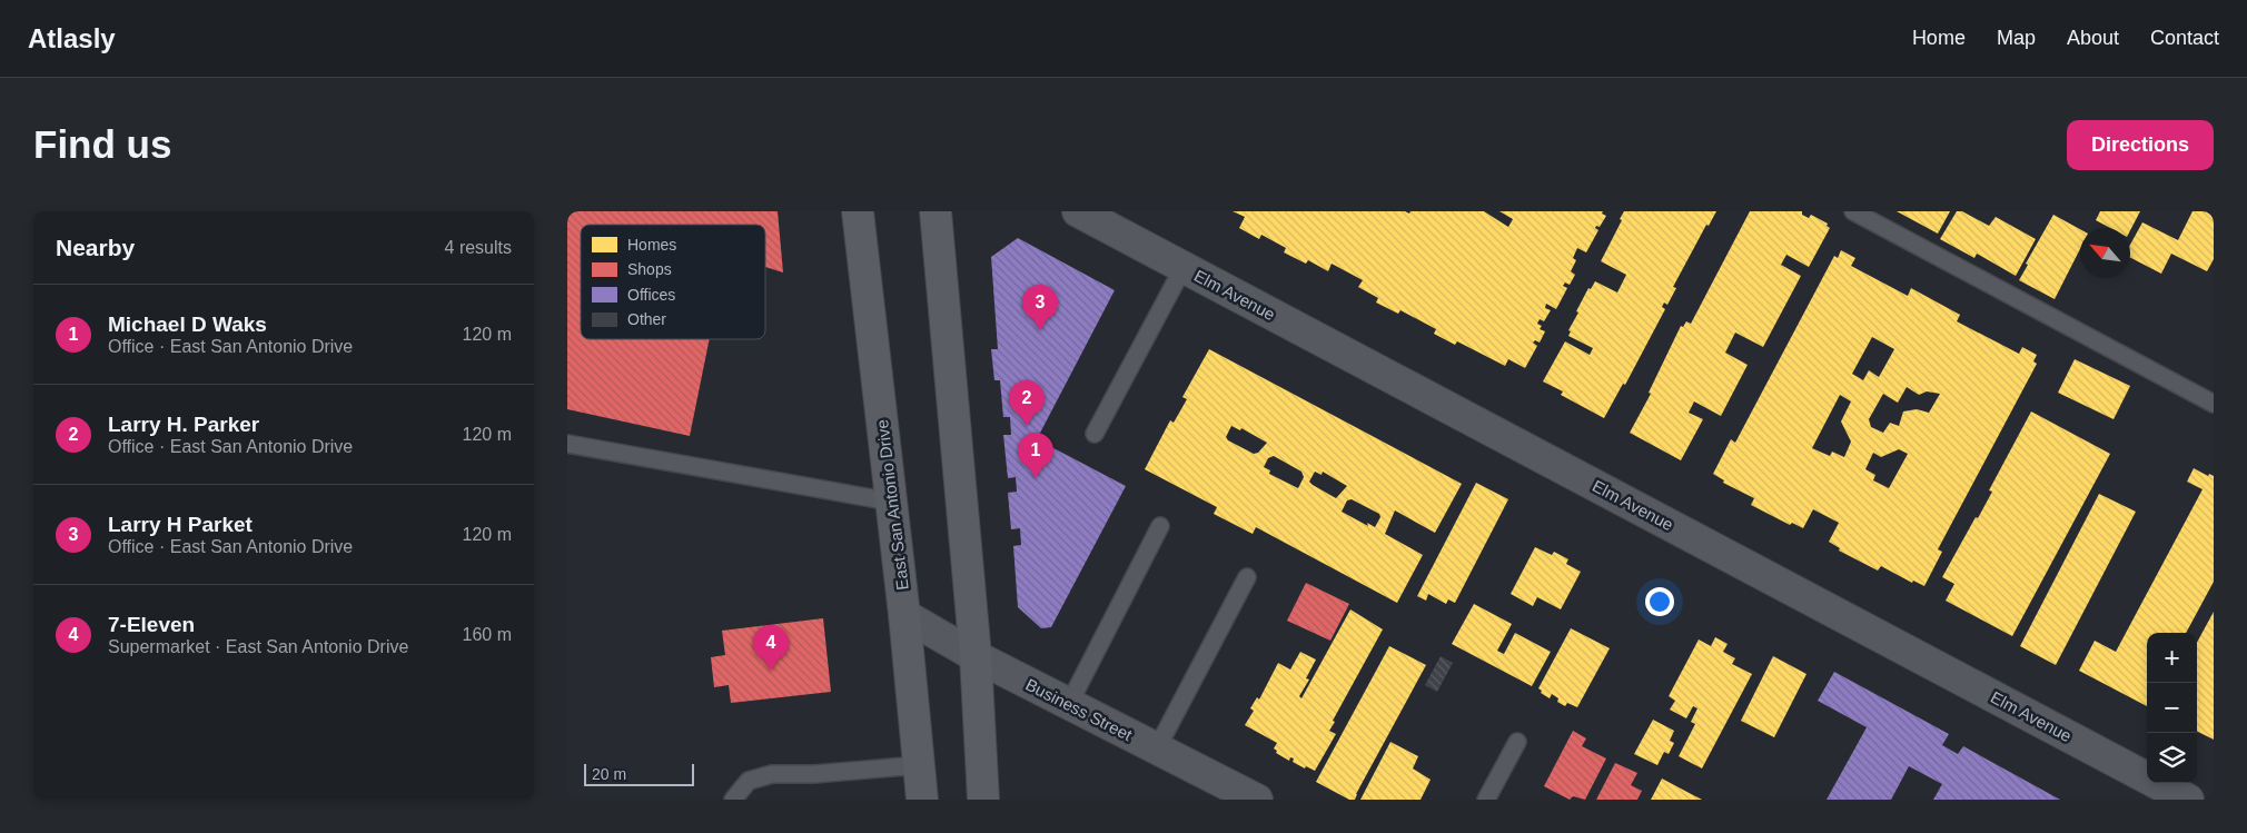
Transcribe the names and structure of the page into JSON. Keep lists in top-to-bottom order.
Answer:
{
  "streets": {
    "main road": ["East San Antonio Drive"],
    "street": ["Elm Avenue", "Business Street"]
  },
  "crossings": [
    ["East San Antonio Drive", "Business Street"]
  ],
  "legend": [
    "Homes",
    "Shops",
    "Offices",
    "Other"
  ],
  "scale_bar": "20 m",
  "north": "top left",
  "page": {
    "header": "Atlasly",
    "nav": [
      "Home",
      "Map",
      "About",
      "Contact"
    ],
    "buttons": "Directions",
    "title": "Find us",
    "heading": ["Nearby", "4 results"],
    "list": [
      {
        "mark": "1",
        "name": "Michael D Waks",
        "note": "Office · East San Antonio Drive",
        "value": "120 m"
      },
      {
        "mark": "2",
        "name": "Larry H. Parker",
        "note": "Office · East San Antonio Drive",
        "value": "120 m"
      },
      {
        "mark": "3",
        "name": "Larry H Parket",
        "note": "Office · East San Antonio Drive",
        "value": "120 m"
      },
      {
        "mark": "4",
        "name": "7-Eleven",
        "note": "Supermarket · East San Antonio Drive",
        "value": "160 m"
      }
    ],
    "pins": [
      "3",
      "2",
      "1",
      "4"
    ],
    "map_buttons": ["+", "−"],
    "scale": "20 m"
  }
}
